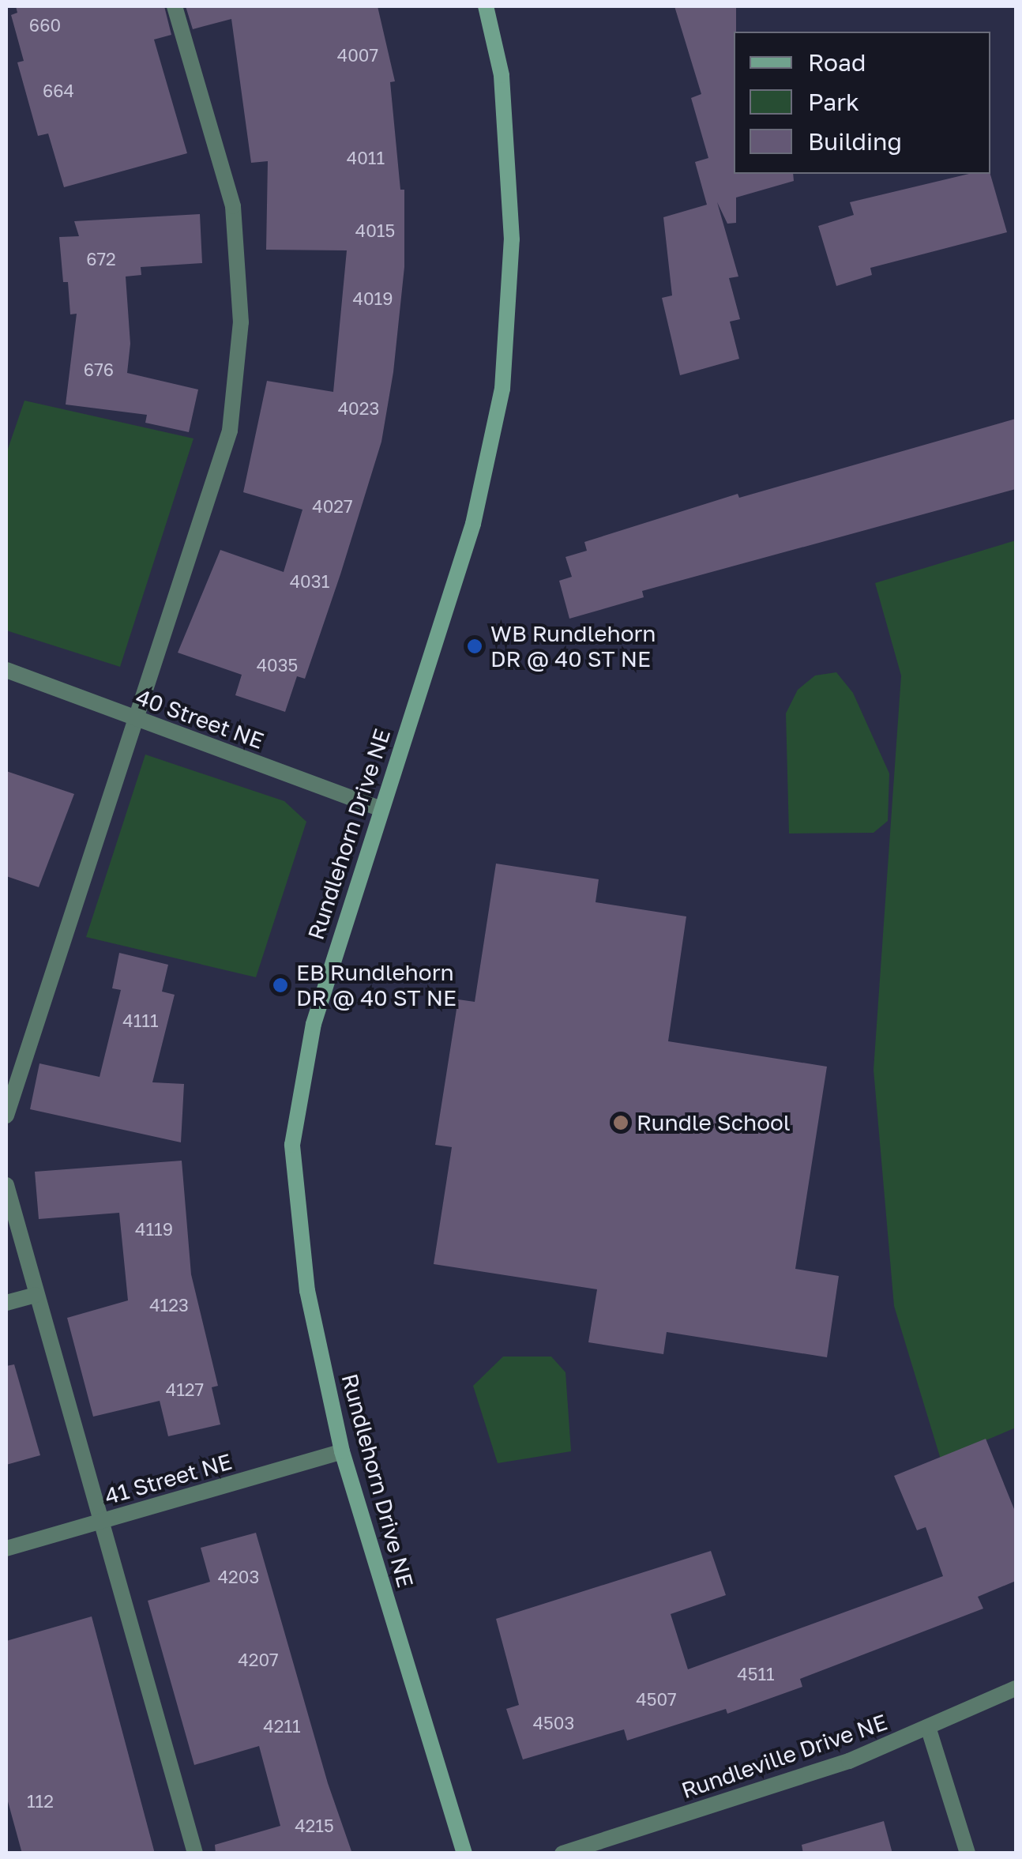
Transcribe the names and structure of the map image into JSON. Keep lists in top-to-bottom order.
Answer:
{
  "streets": {
    "street": [
      "40 Street NE",
      "Rundlehorn Drive NE",
      "41 Street NE",
      "Rundleville Drive NE"
    ]
  },
  "crossings": [
    ["40 Street NE", "Rundlehorn Drive NE"],
    ["Rundlehorn Drive NE", "41 Street NE"]
  ],
  "places": ["WB Rundlehorn DR @ 40 ST NE", "EB Rundlehorn DR @ 40 ST NE", "Rundle School"],
  "house_numbers": [
    "660",
    "4007",
    "664",
    "4011",
    "4015",
    "672",
    "4019",
    "676",
    "4023",
    "4027",
    "4031",
    "4035",
    "4111",
    "4119",
    "4123",
    "4127",
    "4203",
    "4207",
    "4511",
    "4507",
    "4503",
    "4211",
    "112",
    "4215"
  ],
  "legend": ["Road", "Park", "Building"]
}
